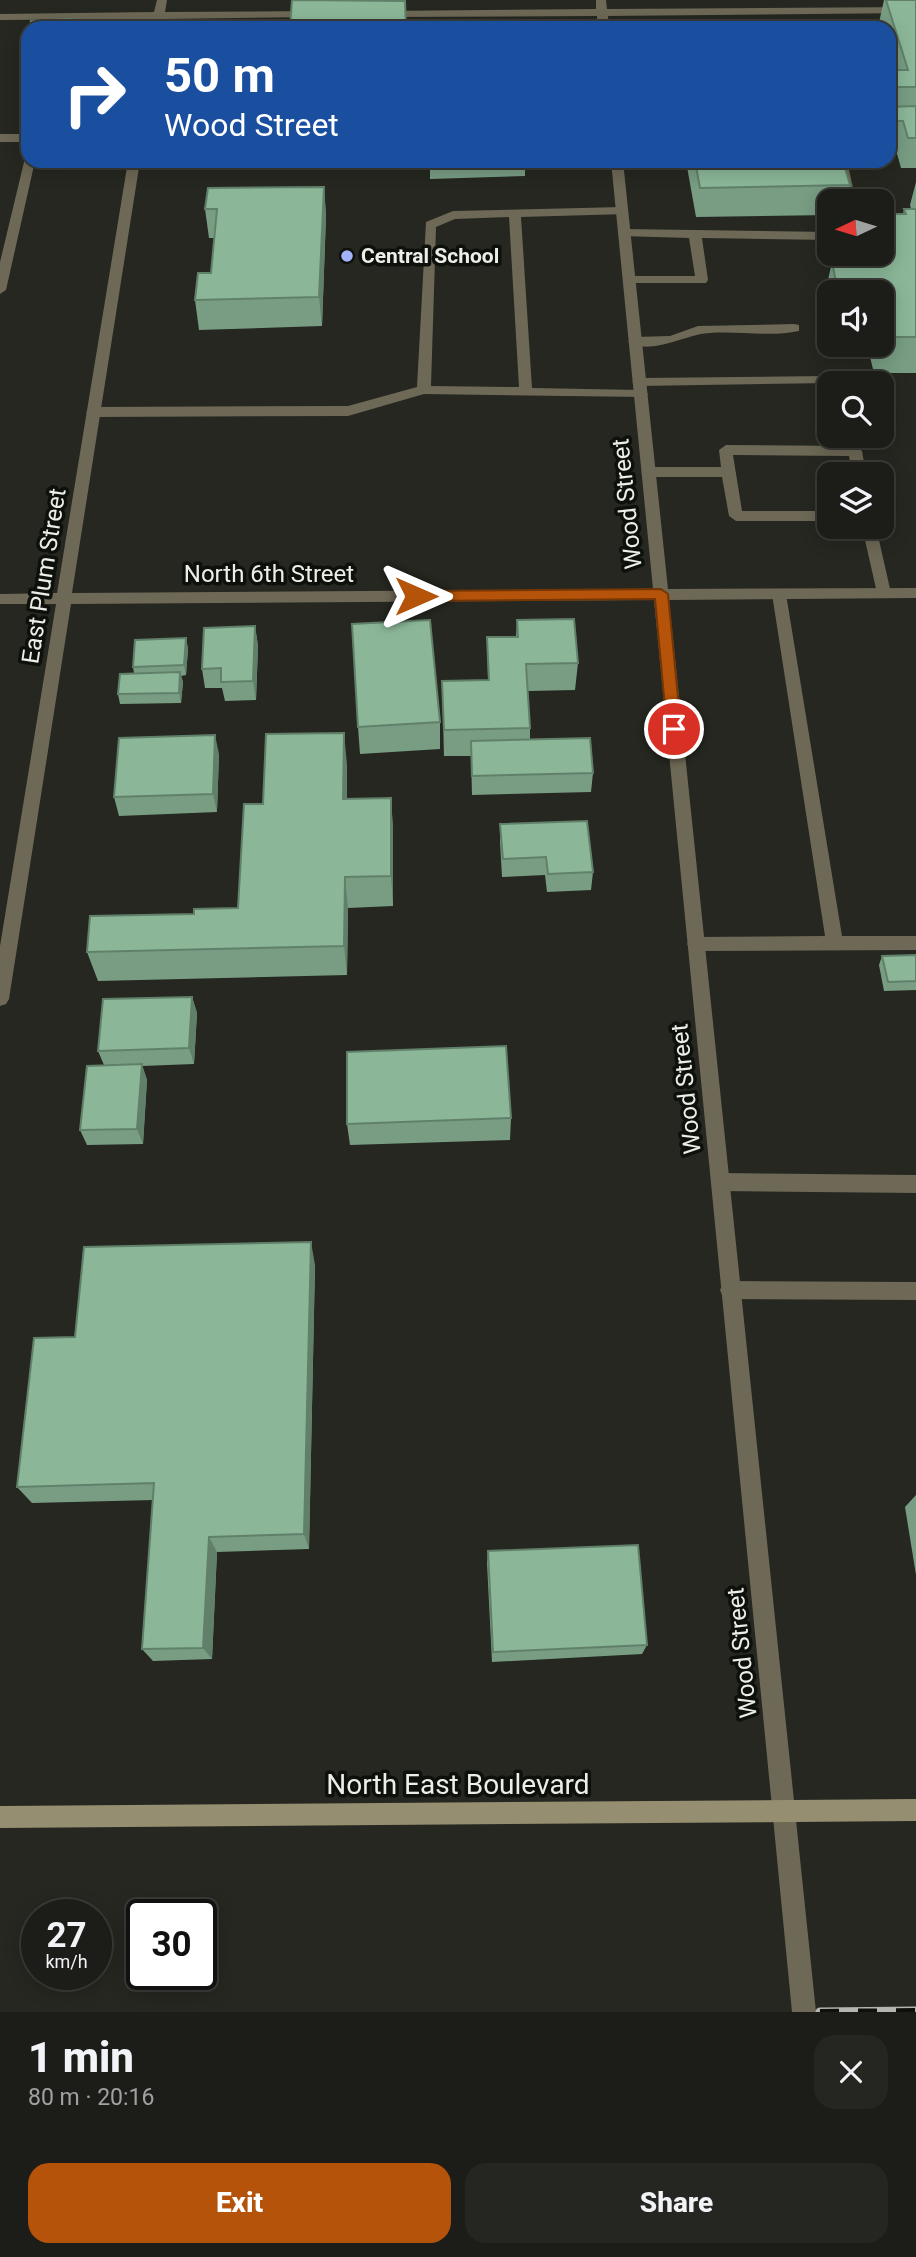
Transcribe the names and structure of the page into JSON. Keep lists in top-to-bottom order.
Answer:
{
  "streets": {
    "main road": ["North East Boulevard"],
    "street": ["Wood Street", "North 6th Street", "East Plum Street"]
  },
  "crossings": [
    ["Wood Street", "North 6th Street"],
    ["Wood Street", "North East Boulevard"],
    ["North 6th Street", "East Plum Street"]
  ],
  "places": ["Central School"],
  "north": "left",
  "page": {
    "turn": ["50 m", "Wood Street"],
    "speed": "27 km/h",
    "limit": "30",
    "heading": ["1 min", "80 m · 20:16"],
    "buttons": ["Exit", "Share"]
  }
}
